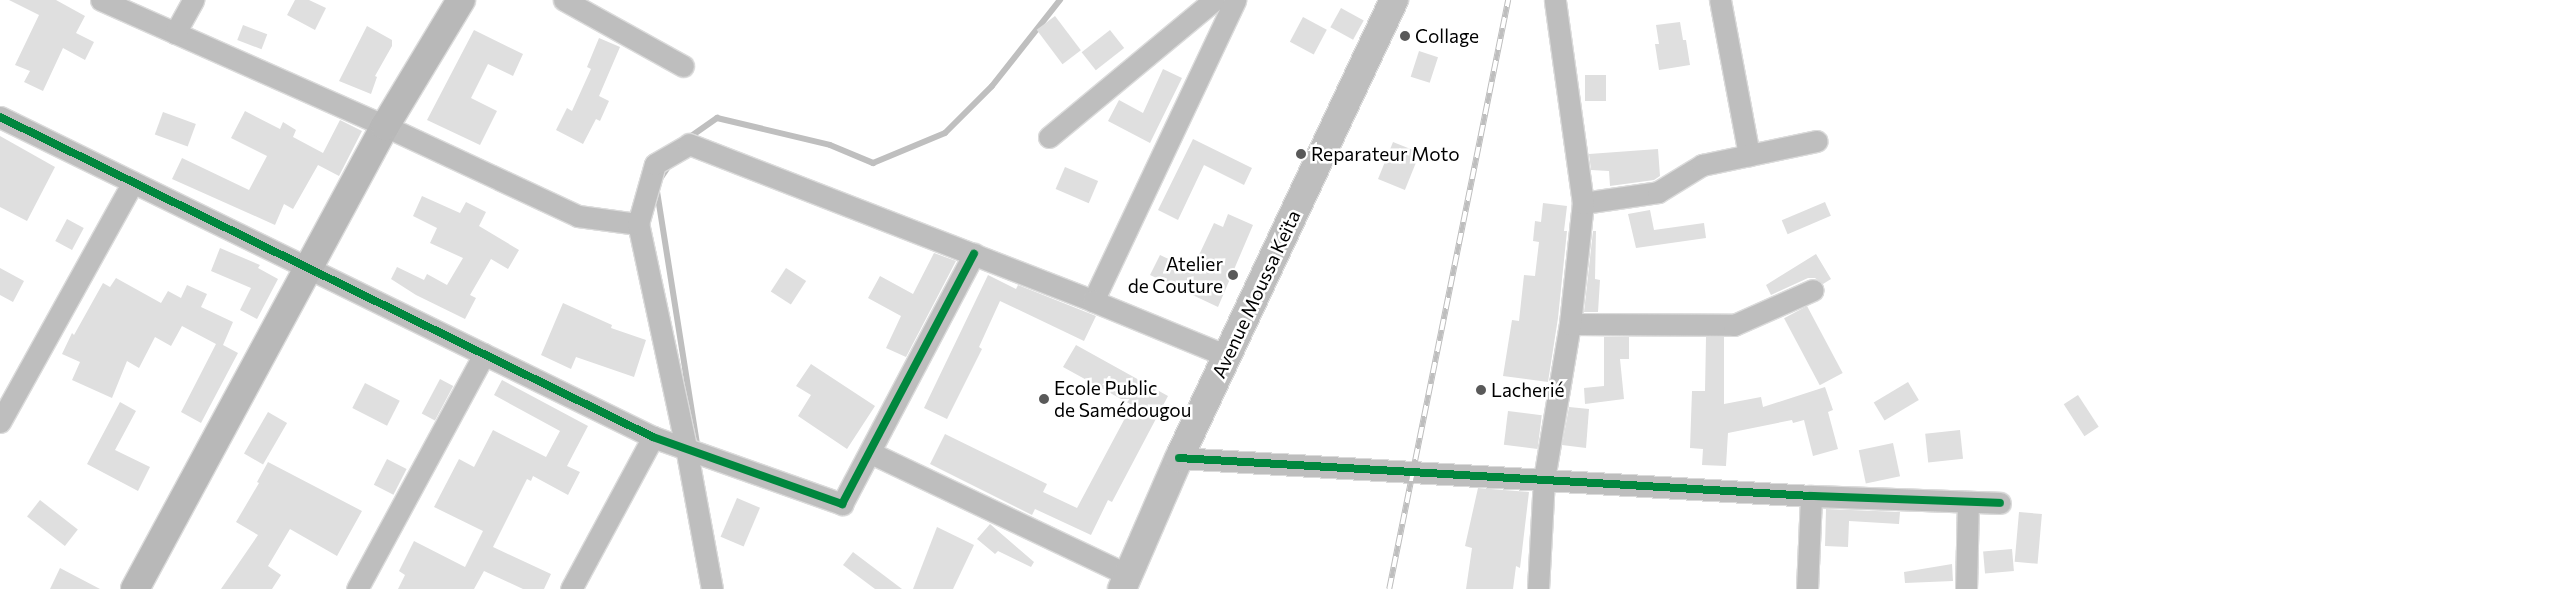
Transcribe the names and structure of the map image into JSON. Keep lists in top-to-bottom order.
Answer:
{
  "streets": {
    "main road": ["Avenue Moussa Keïta"]
  },
  "places": [
    "Collage",
    "Reparateur Moto",
    "Atelier de Couture",
    "Lacherié",
    "Ecole Public de Samédougou"
  ]
}
